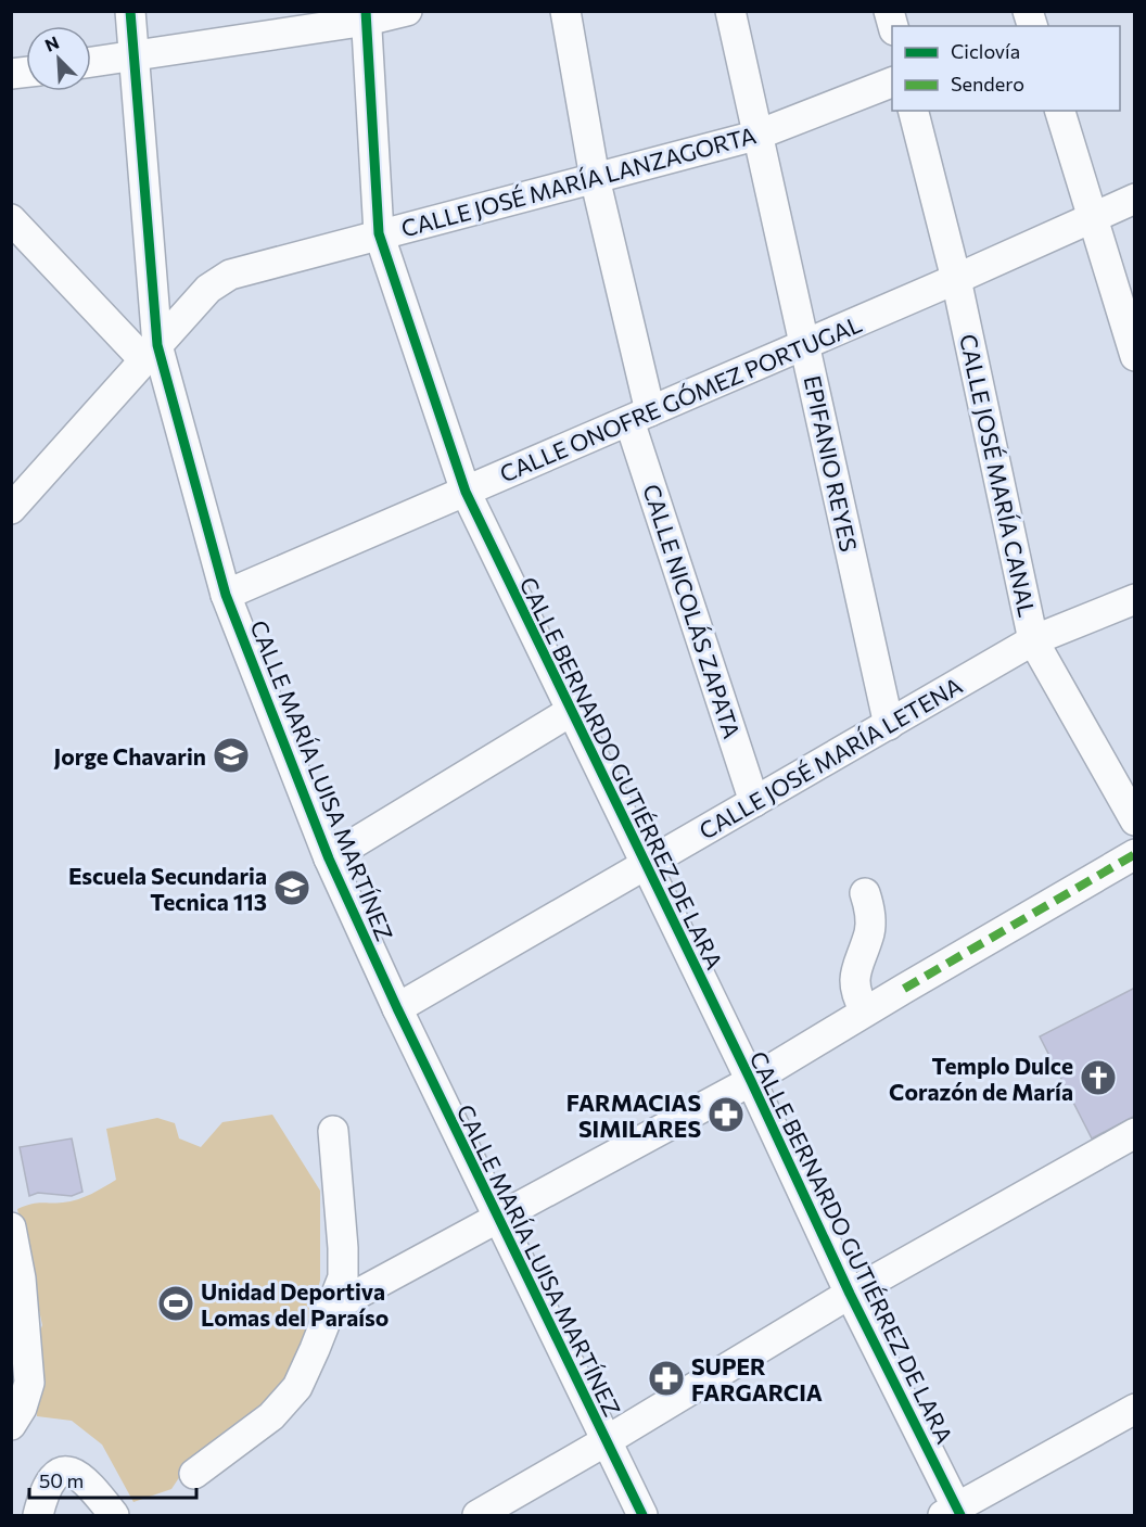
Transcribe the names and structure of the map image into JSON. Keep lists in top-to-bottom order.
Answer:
{
  "streets": {
    "street": [
      "CALLE JOSÉ MARÍA LANZAGORTA",
      "CALLE ONOFRE GÓMEZ PORTUGAL",
      "EPIFANIO REYES",
      "CALLE JOSÉ MARÍA CANAL",
      "CALLE NICOLÁS ZAPATA",
      "CALLE JOSÉ MARÍA LETENA",
      "CALLE BERNARDO GUTIÉRREZ DE LARA",
      "CALLE MARÍA LUISA MARTÍNEZ"
    ]
  },
  "crossings": [
    ["CALLE JOSÉ MARÍA LANZAGORTA", "EPIFANIO REYES"],
    ["CALLE JOSÉ MARÍA LANZAGORTA", "CALLE NICOLÁS ZAPATA"],
    ["CALLE JOSÉ MARÍA LANZAGORTA", "CALLE BERNARDO GUTIÉRREZ DE LARA"],
    ["CALLE JOSÉ MARÍA LANZAGORTA", "CALLE MARÍA LUISA MARTÍNEZ"],
    ["CALLE ONOFRE GÓMEZ PORTUGAL", "EPIFANIO REYES"],
    ["CALLE ONOFRE GÓMEZ PORTUGAL", "CALLE JOSÉ MARÍA CANAL"],
    ["CALLE ONOFRE GÓMEZ PORTUGAL", "CALLE NICOLÁS ZAPATA"],
    ["CALLE ONOFRE GÓMEZ PORTUGAL", "CALLE BERNARDO GUTIÉRREZ DE LARA"],
    ["CALLE ONOFRE GÓMEZ PORTUGAL", "CALLE MARÍA LUISA MARTÍNEZ"],
    ["EPIFANIO REYES", "CALLE JOSÉ MARÍA LETENA"],
    ["CALLE JOSÉ MARÍA CANAL", "CALLE JOSÉ MARÍA LETENA"],
    ["CALLE NICOLÁS ZAPATA", "CALLE JOSÉ MARÍA LETENA"],
    ["CALLE JOSÉ MARÍA LETENA", "CALLE BERNARDO GUTIÉRREZ DE LARA"],
    ["CALLE JOSÉ MARÍA LETENA", "CALLE MARÍA LUISA MARTÍNEZ"]
  ],
  "places": {
    "school or university": ["Jorge Chavarin", "Escuela Secundaria Tecnica 113"],
    "church": ["Templo Dulce Corazón de María"],
    "pharmacy": ["FARMACIAS SIMILARES", "SUPER FARGARCIA"],
    "sports": ["Unidad Deportiva Lomas del Paraíso"]
  },
  "legend": ["Ciclovía", "Sendero"],
  "scale_bar": "50 m",
  "north": "top left"
}
